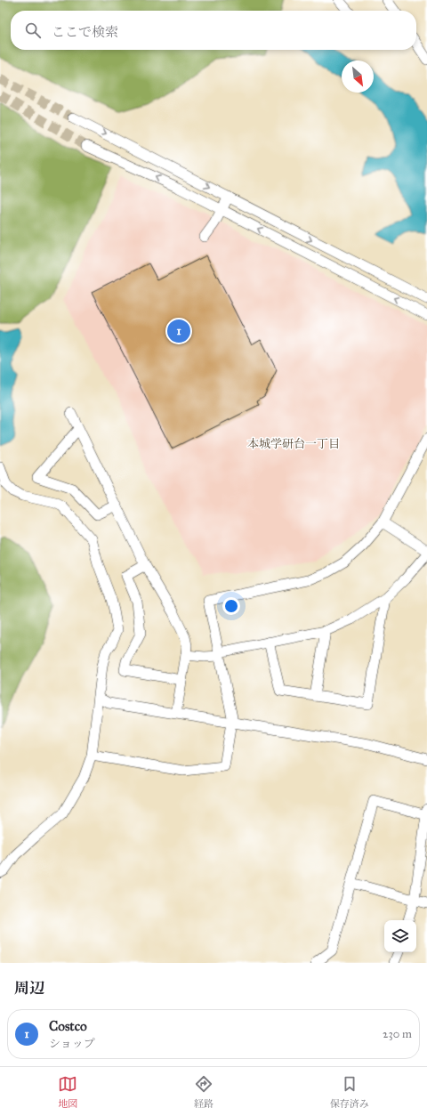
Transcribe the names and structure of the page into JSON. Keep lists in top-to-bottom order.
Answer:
{
  "districts": ["本城学研台一丁目"],
  "north": "bottom right",
  "page": {
    "search": "ここで検索",
    "pins": "1",
    "heading": "周辺",
    "list": [
      {
        "mark": "1",
        "name": "Costco",
        "note": "ショップ",
        "value": "230 m"
      }
    ],
    "nav": ["地図", "経路", "保存済み"]
  }
}
